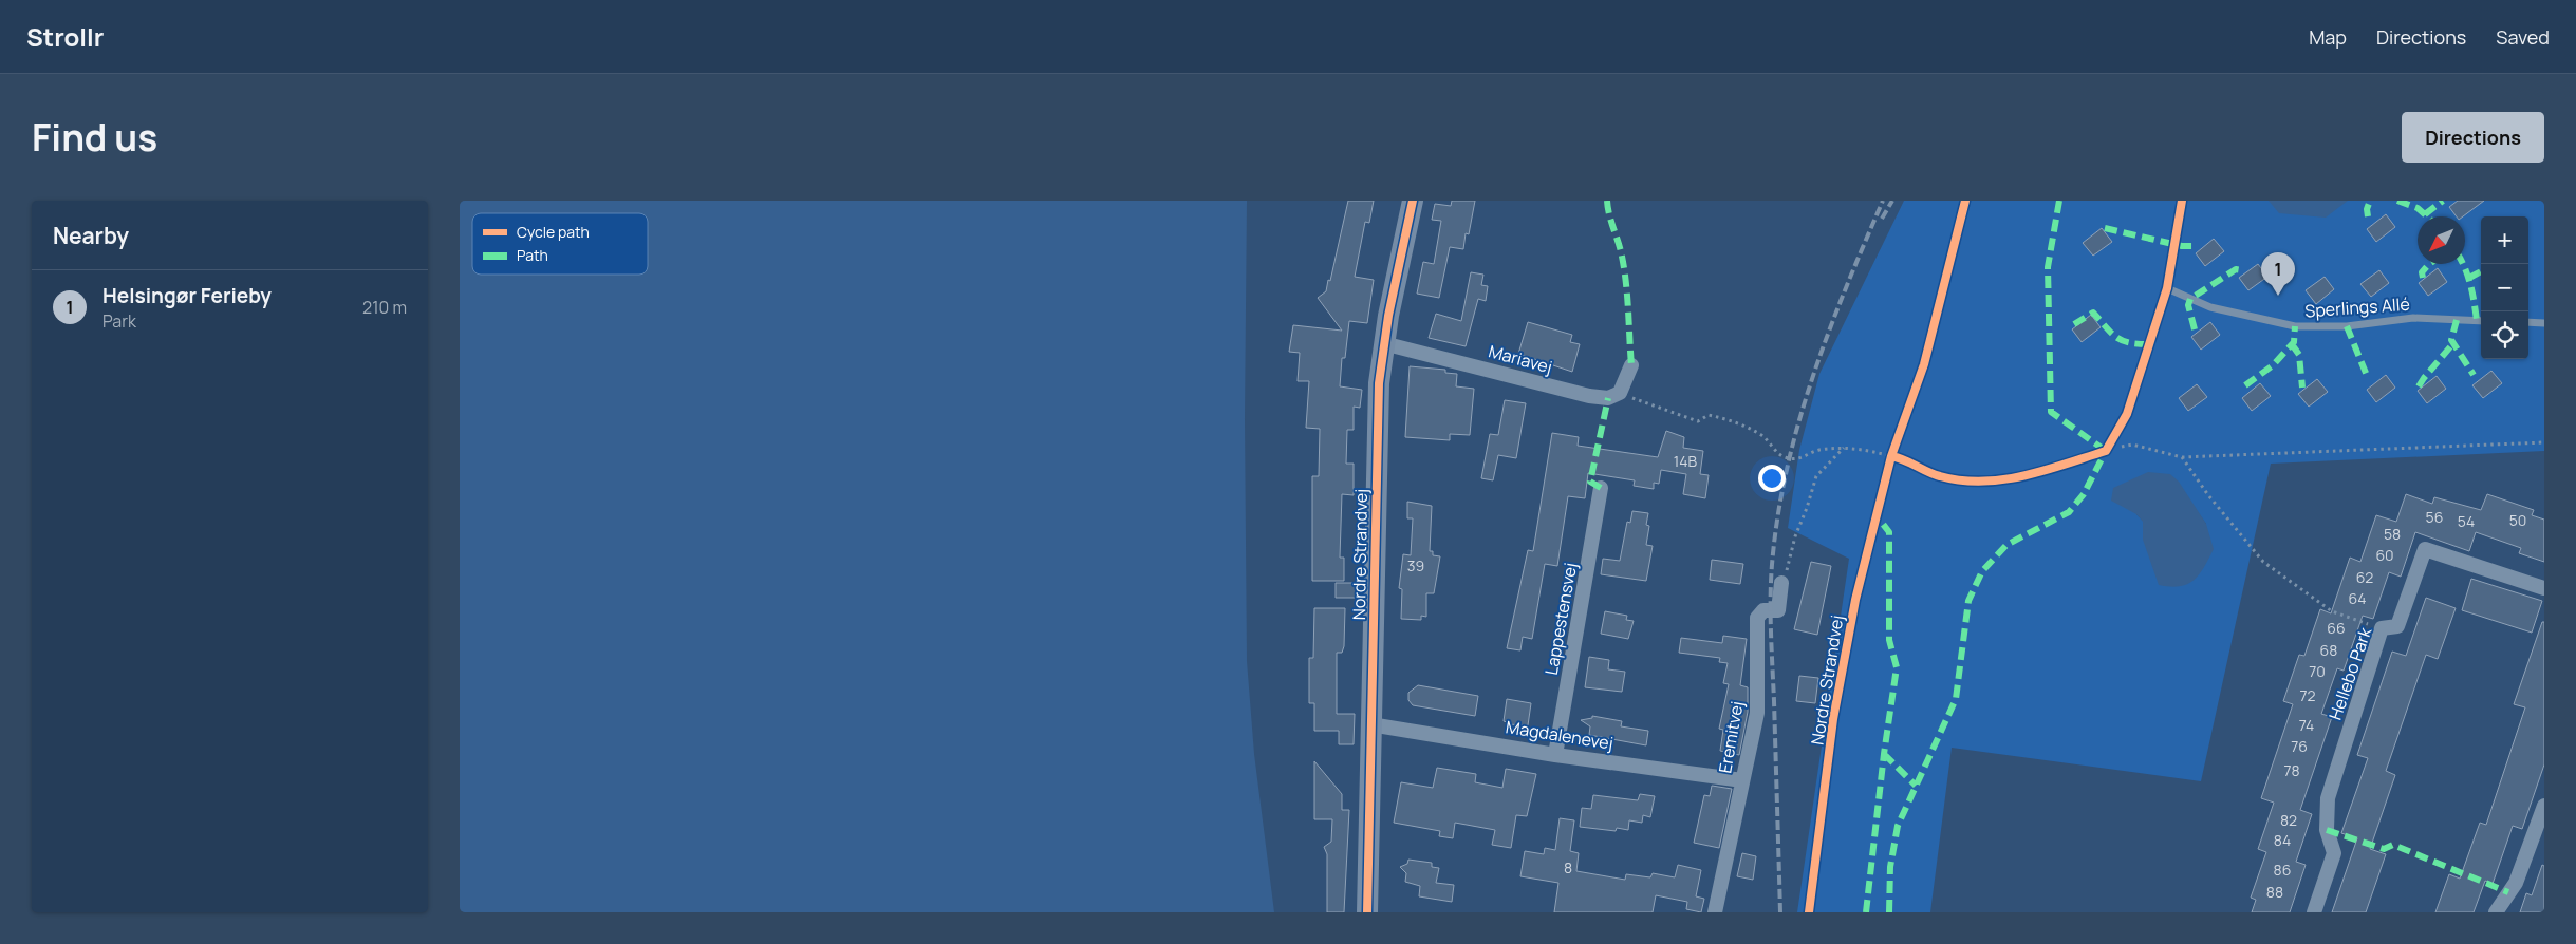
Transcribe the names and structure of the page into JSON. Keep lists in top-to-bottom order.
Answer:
{
  "streets": {
    "main road": ["Nordre Strandvej"],
    "street": [
      "Mariavej",
      "Lappestensvej",
      "Hellebo Park",
      "Magdalenevej",
      "Eremitvej"
    ],
    "lane": ["Sperlings Allé"]
  },
  "crossings": [
    ["Mariavej", "Nordre Strandvej"],
    ["Nordre Strandvej", "Magdalenevej"],
    ["Lappestensvej", "Magdalenevej"],
    ["Magdalenevej", "Eremitvej"]
  ],
  "house_numbers": [
    "14B",
    "56",
    "50",
    "54",
    "58",
    "60",
    "39",
    "62",
    "64",
    "66",
    "68",
    "70",
    "72",
    "74",
    "76",
    "78",
    "82",
    "84",
    "8",
    "86",
    "88"
  ],
  "legend": ["Cycle path", "Path"],
  "north": "bottom left",
  "page": {
    "header": "Strollr",
    "nav": ["Map", "Directions", "Saved"],
    "title": "Find us",
    "buttons": "Directions",
    "heading": "Nearby",
    "map_buttons": ["+", "−"],
    "pins": "1",
    "list": [
      {
        "mark": "1",
        "name": "Helsingør Ferieby",
        "note": "Park",
        "value": "210 m"
      }
    ]
  }
}
